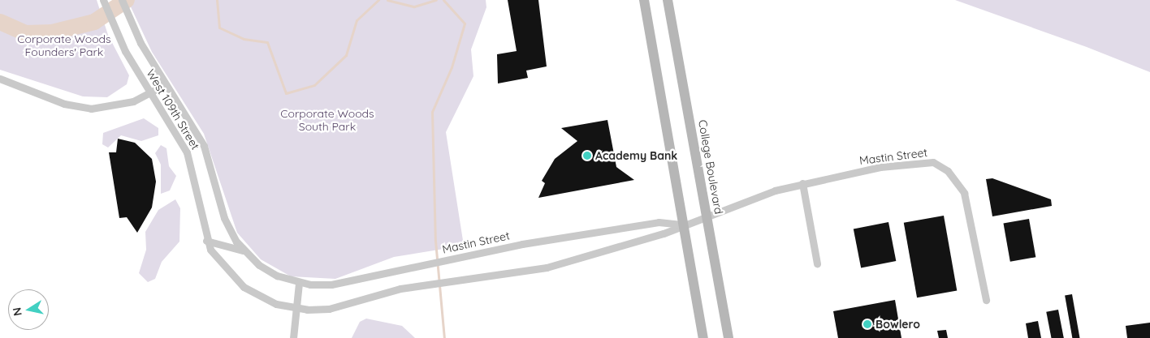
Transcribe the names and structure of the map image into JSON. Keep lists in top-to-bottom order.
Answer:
{
  "streets": {
    "main road": ["College Boulevard"],
    "street": ["West 109th Street", "Mastin Street"]
  },
  "crossings": [
    ["West 109th Street", "Mastin Street"],
    ["Mastin Street", "College Boulevard"]
  ],
  "parks": ["Corporate Woods Founders' Park", "Corporate Woods South Park"],
  "places": ["Academy Bank", "Bowlero"],
  "north": "left"
}
